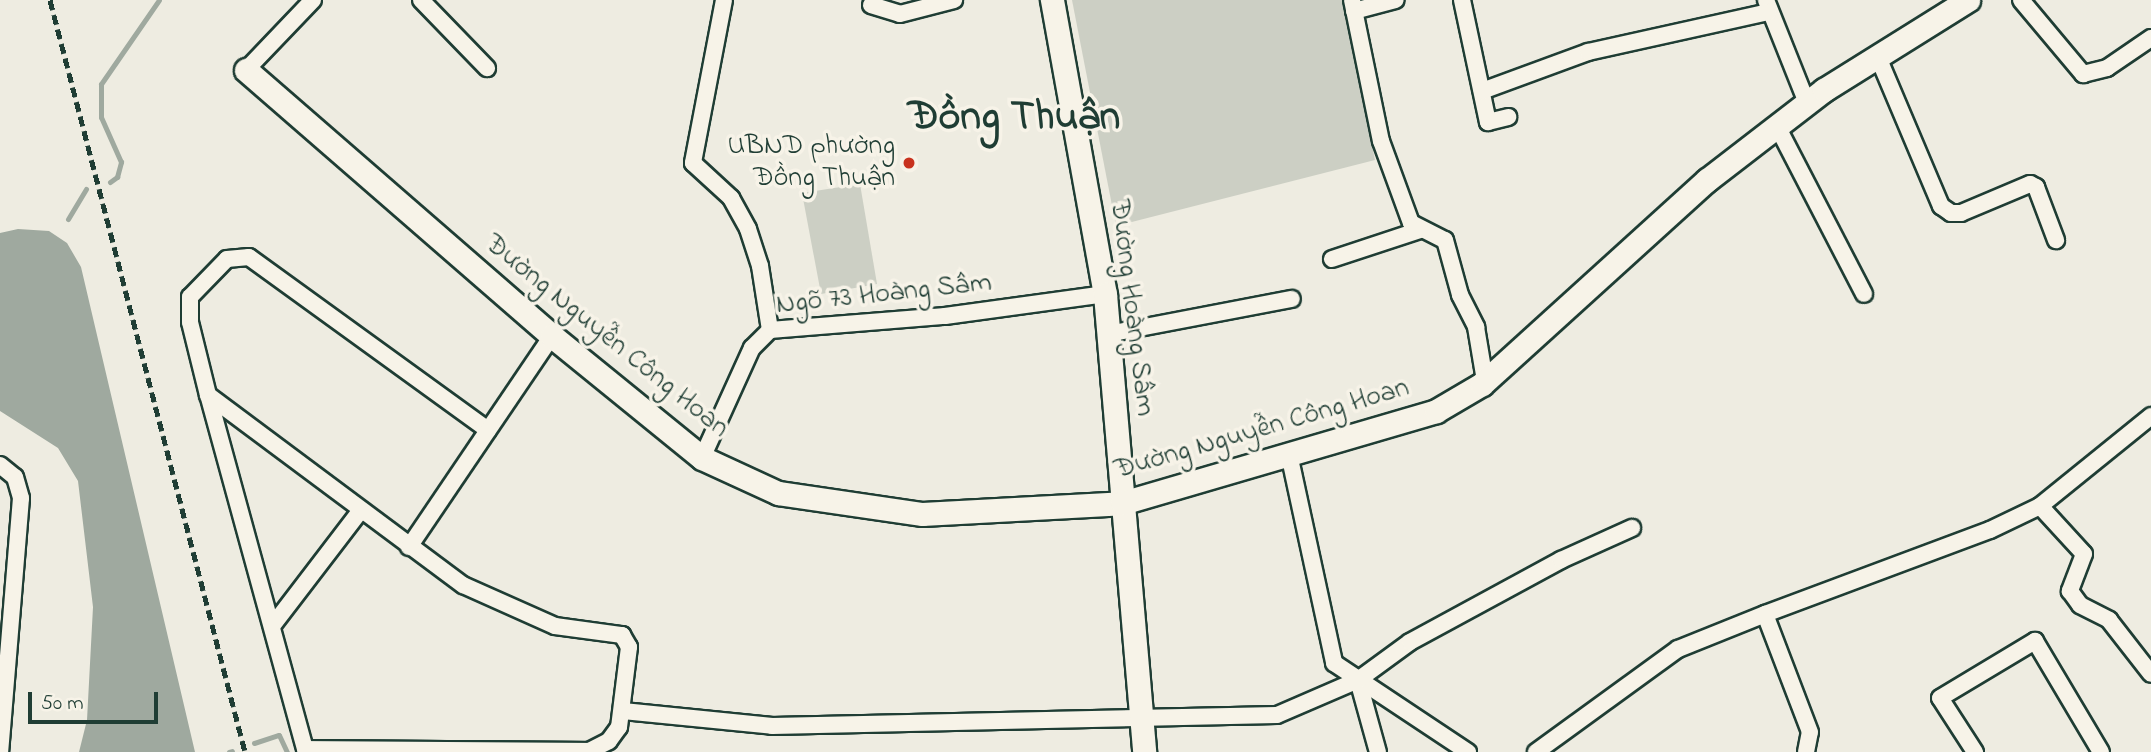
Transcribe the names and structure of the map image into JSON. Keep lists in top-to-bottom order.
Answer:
{
  "streets": {
    "main road": ["Đường Hoàng Sâm", "Đường Nguyễn Công Hoan"],
    "street": ["Ngõ 73 Hoàng Sâm"]
  },
  "crossings": [
    ["Ngõ 73 Hoàng Sâm", "Đường Hoàng Sâm"],
    ["Ngõ 73 Hoàng Sâm", "Đường Nguyễn Công Hoan"],
    ["Đường Hoàng Sâm", "Đường Nguyễn Công Hoan"]
  ],
  "districts": ["Đồng Thuận"],
  "places": ["UBND phường Đồng Thuận"],
  "scale_bar": "50 m"
}
